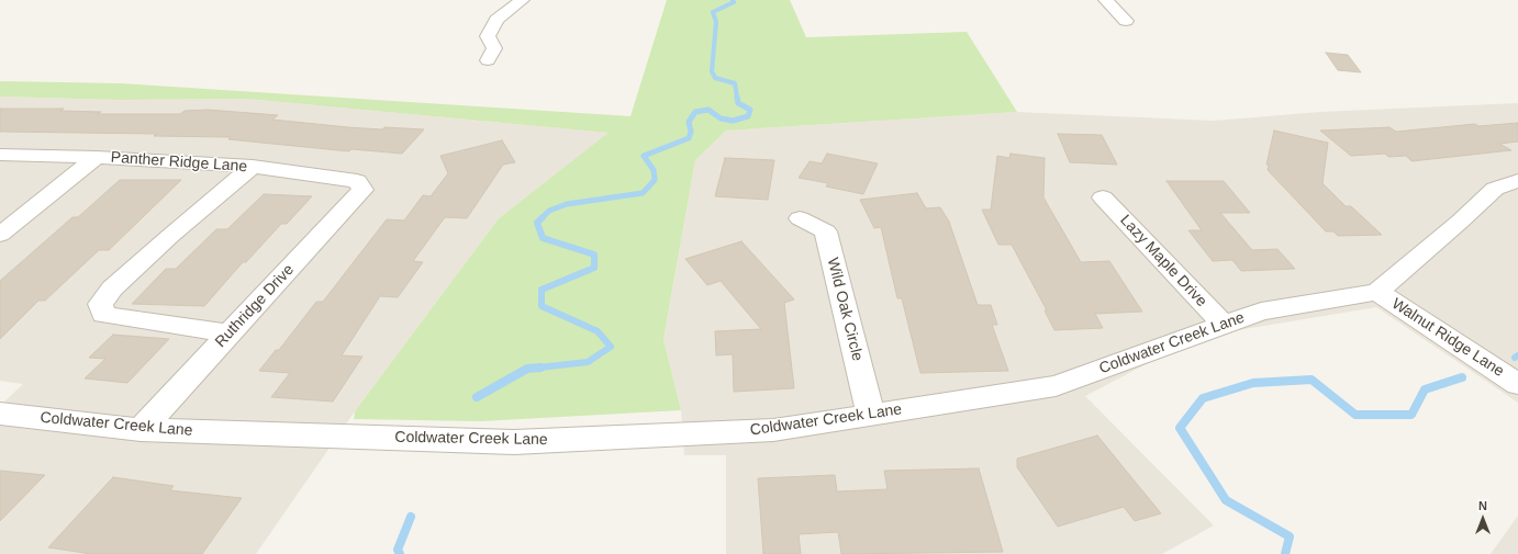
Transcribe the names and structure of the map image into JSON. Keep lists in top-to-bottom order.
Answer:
{
  "streets": {
    "street": [
      "Panther Ridge Lane",
      "Lazy Maple Drive",
      "Ruthridge Drive",
      "Wild Oak Circle",
      "Walnut Ridge Lane",
      "Coldwater Creek Lane"
    ]
  },
  "crossings": [
    ["Panther Ridge Lane", "Ruthridge Drive"],
    ["Lazy Maple Drive", "Coldwater Creek Lane"],
    ["Ruthridge Drive", "Coldwater Creek Lane"],
    ["Wild Oak Circle", "Coldwater Creek Lane"],
    ["Walnut Ridge Lane", "Coldwater Creek Lane"]
  ],
  "north": "top"
}
